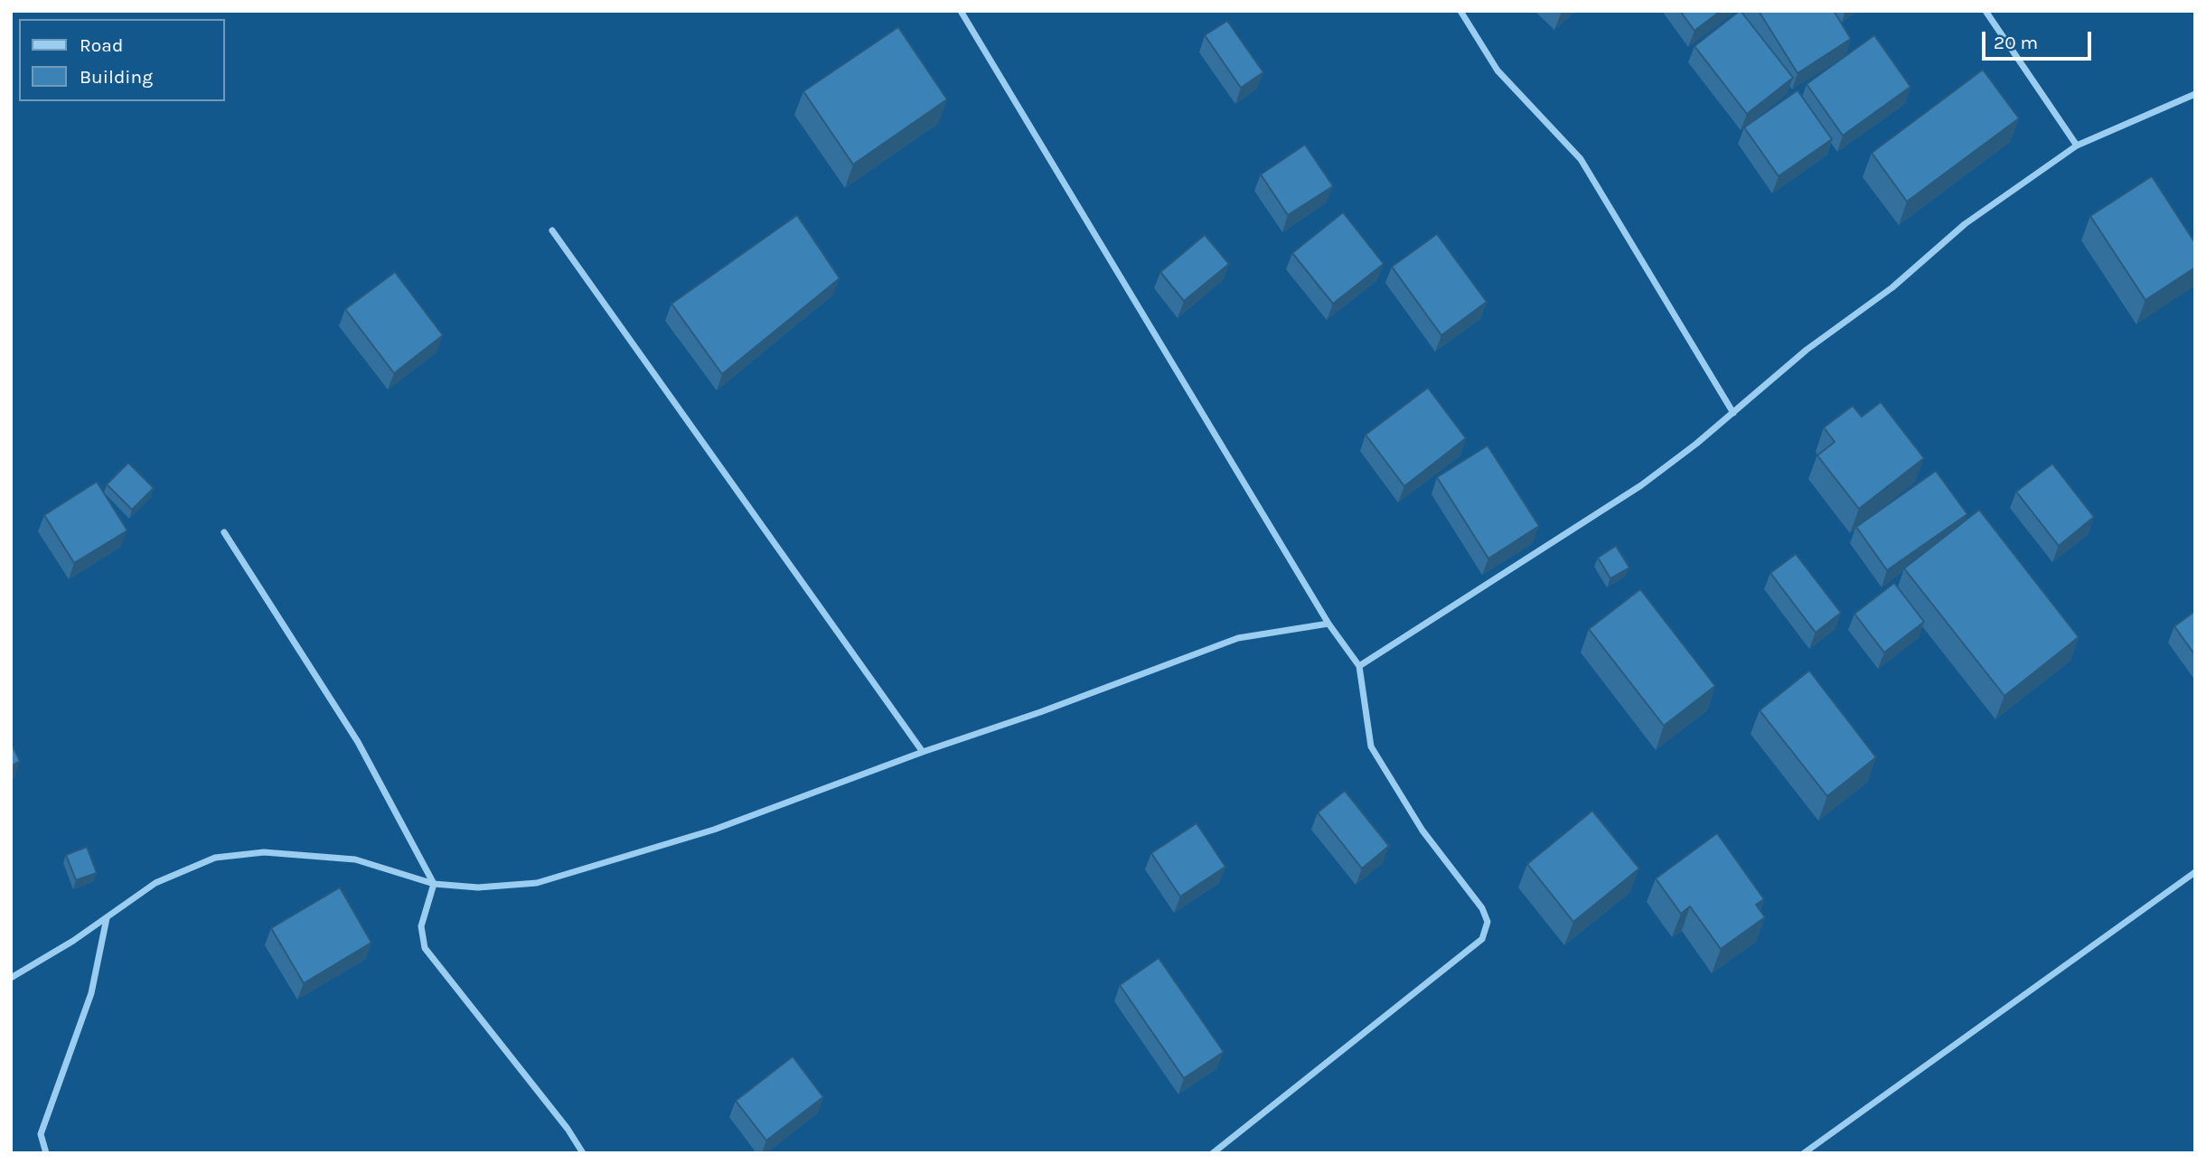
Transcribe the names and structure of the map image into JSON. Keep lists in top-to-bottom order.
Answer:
{
  "legend": ["Road", "Building"],
  "scale_bar": "20 m"
}
